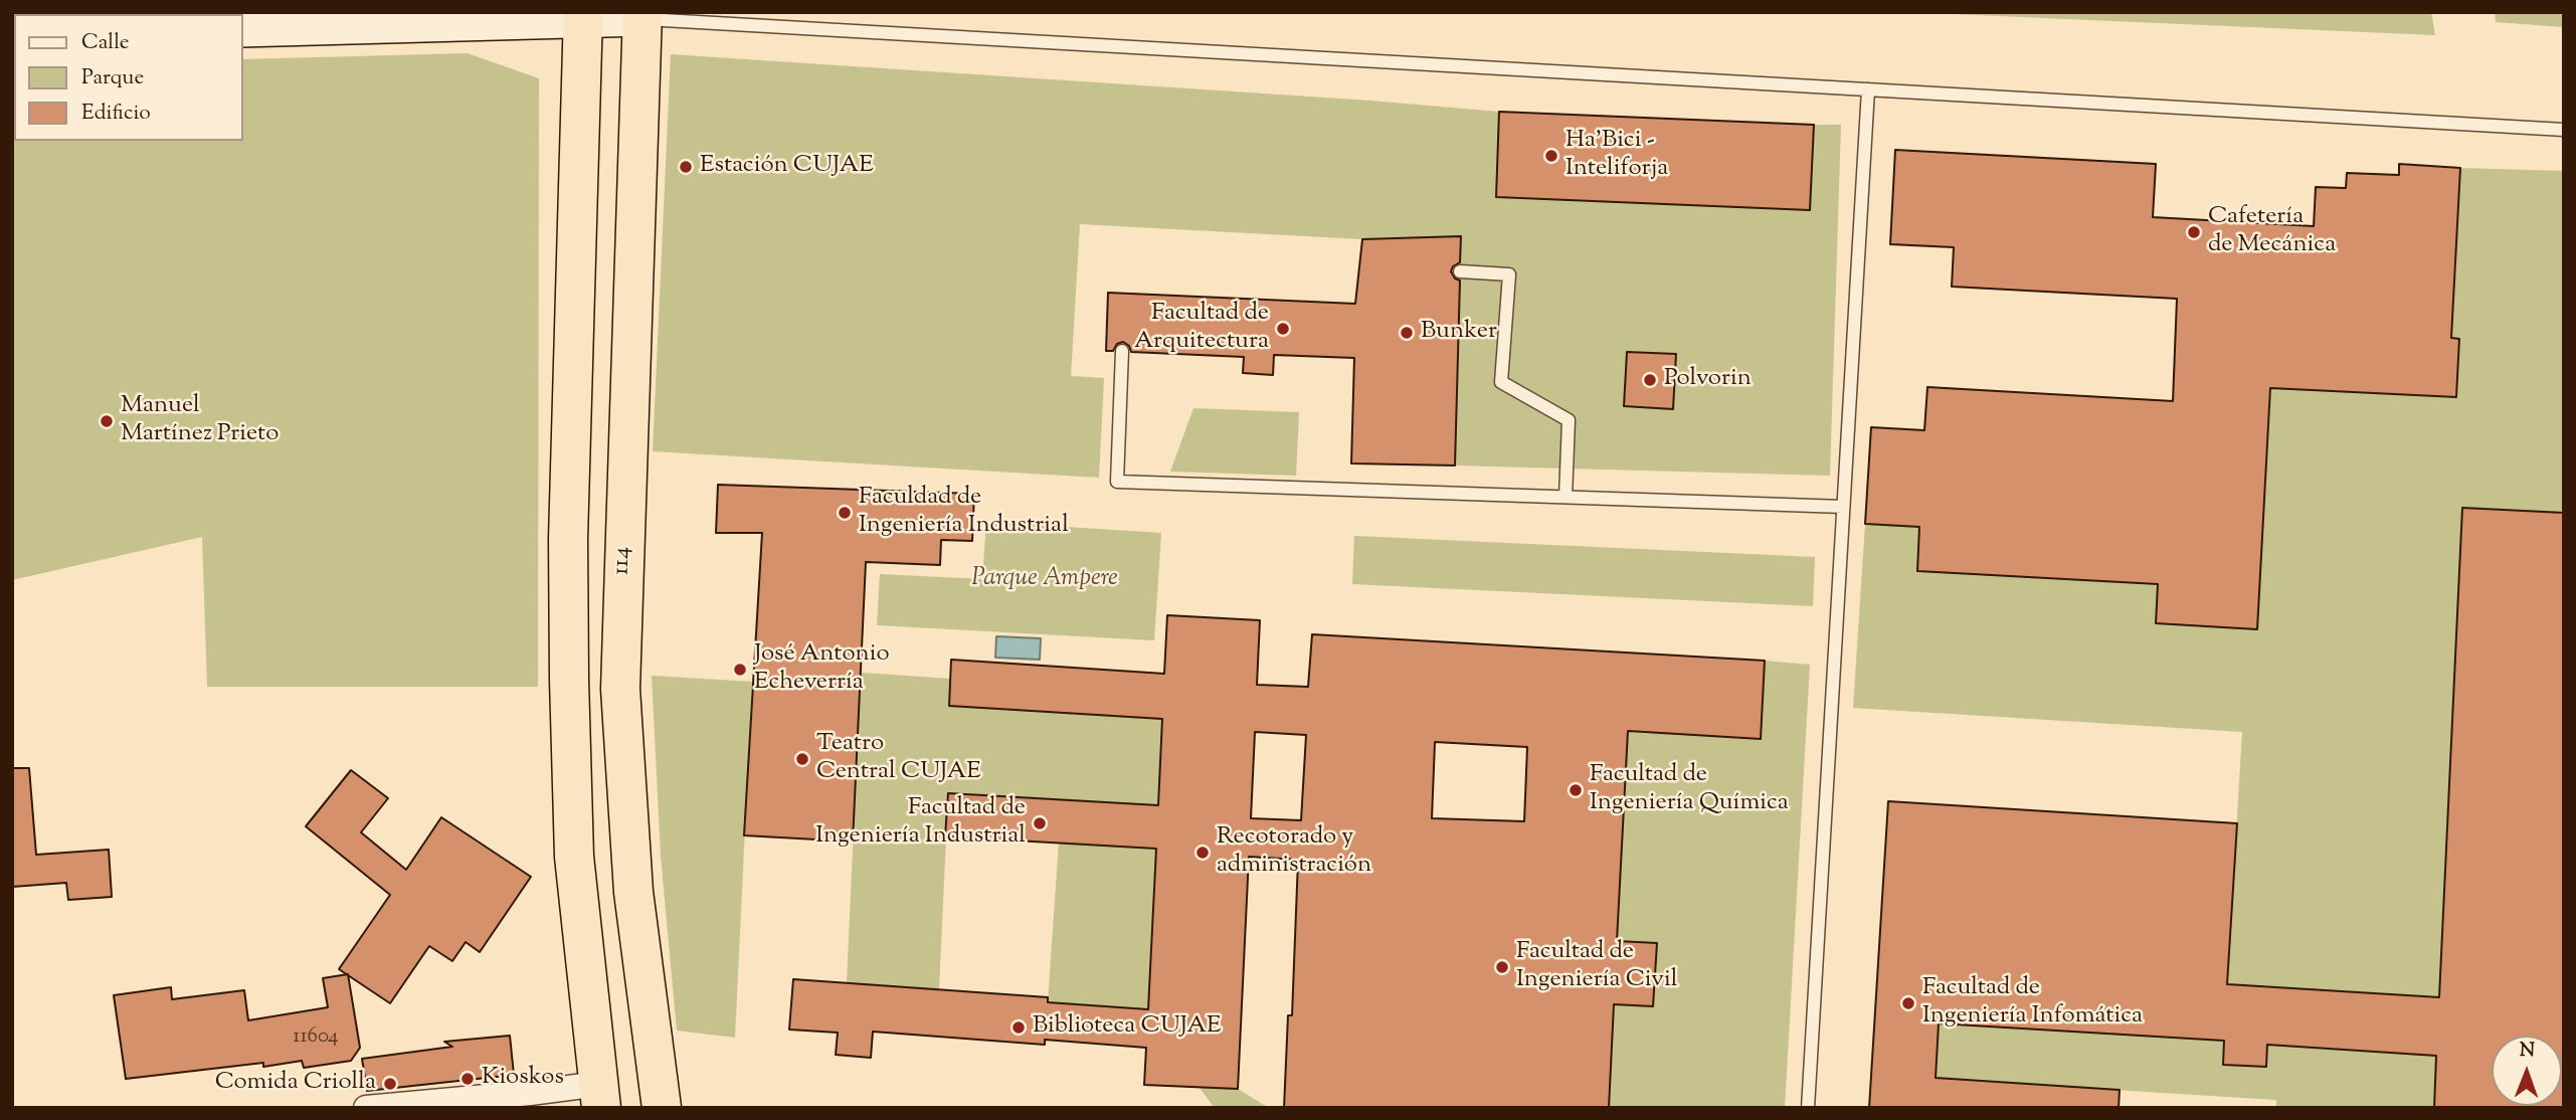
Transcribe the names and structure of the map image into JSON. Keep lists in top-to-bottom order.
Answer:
{
  "streets": {
    "highway": ["114"]
  },
  "parks": ["Parque Ampere"],
  "places": [
    "Ha'Bici - Inteliforja",
    "Estación CUJAE",
    "Cafetería de Mecánica",
    "Facultad de Arquitectura",
    "Bunker",
    "Polvorin",
    "Manuel Martínez Prieto",
    "Faculdad de Ingeniería Industrial",
    "José Antonio Echeverría",
    "Teatro Central CUJAE",
    "Facultad de Ingeniería Química",
    "Facultad de Ingeniería Industrial",
    "Recotorado y administración",
    "Facultad de Ingeniería Civil",
    "Facultad de Ingeniería Infomática",
    "Biblioteca CUJAE",
    "Kioskos",
    "Comida Criolla"
  ],
  "house_numbers": ["11604"],
  "legend": ["Calle", "Parque", "Edificio"],
  "north": "top"
}
